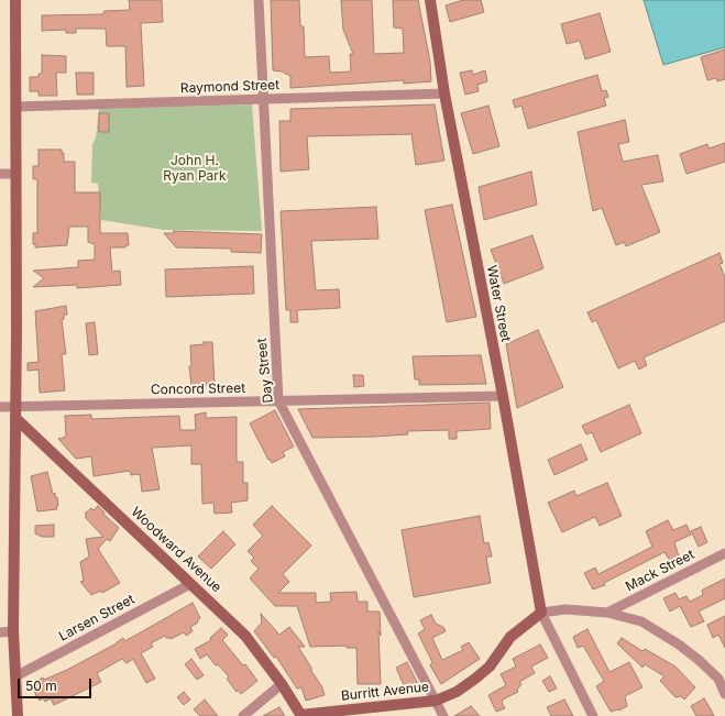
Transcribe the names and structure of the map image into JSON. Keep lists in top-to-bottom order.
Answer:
{
  "streets": {
    "main road": ["Water Street", "Woodward Avenue", "Burritt Avenue"],
    "street": [
      "Raymond Street",
      "Day Street",
      "Concord Street",
      "Mack Street",
      "Larsen Street"
    ]
  },
  "crossings": [
    ["Raymond Street", "Water Street"],
    ["Raymond Street", "Day Street"],
    ["Water Street", "Concord Street"],
    ["Water Street", "Burritt Avenue"],
    ["Day Street", "Concord Street"],
    ["Day Street", "Burritt Avenue"],
    ["Concord Street", "Woodward Avenue"],
    ["Woodward Avenue", "Larsen Street"],
    ["Woodward Avenue", "Burritt Avenue"]
  ],
  "parks": ["John H. Ryan Park"],
  "scale_bar": "50 m"
}
